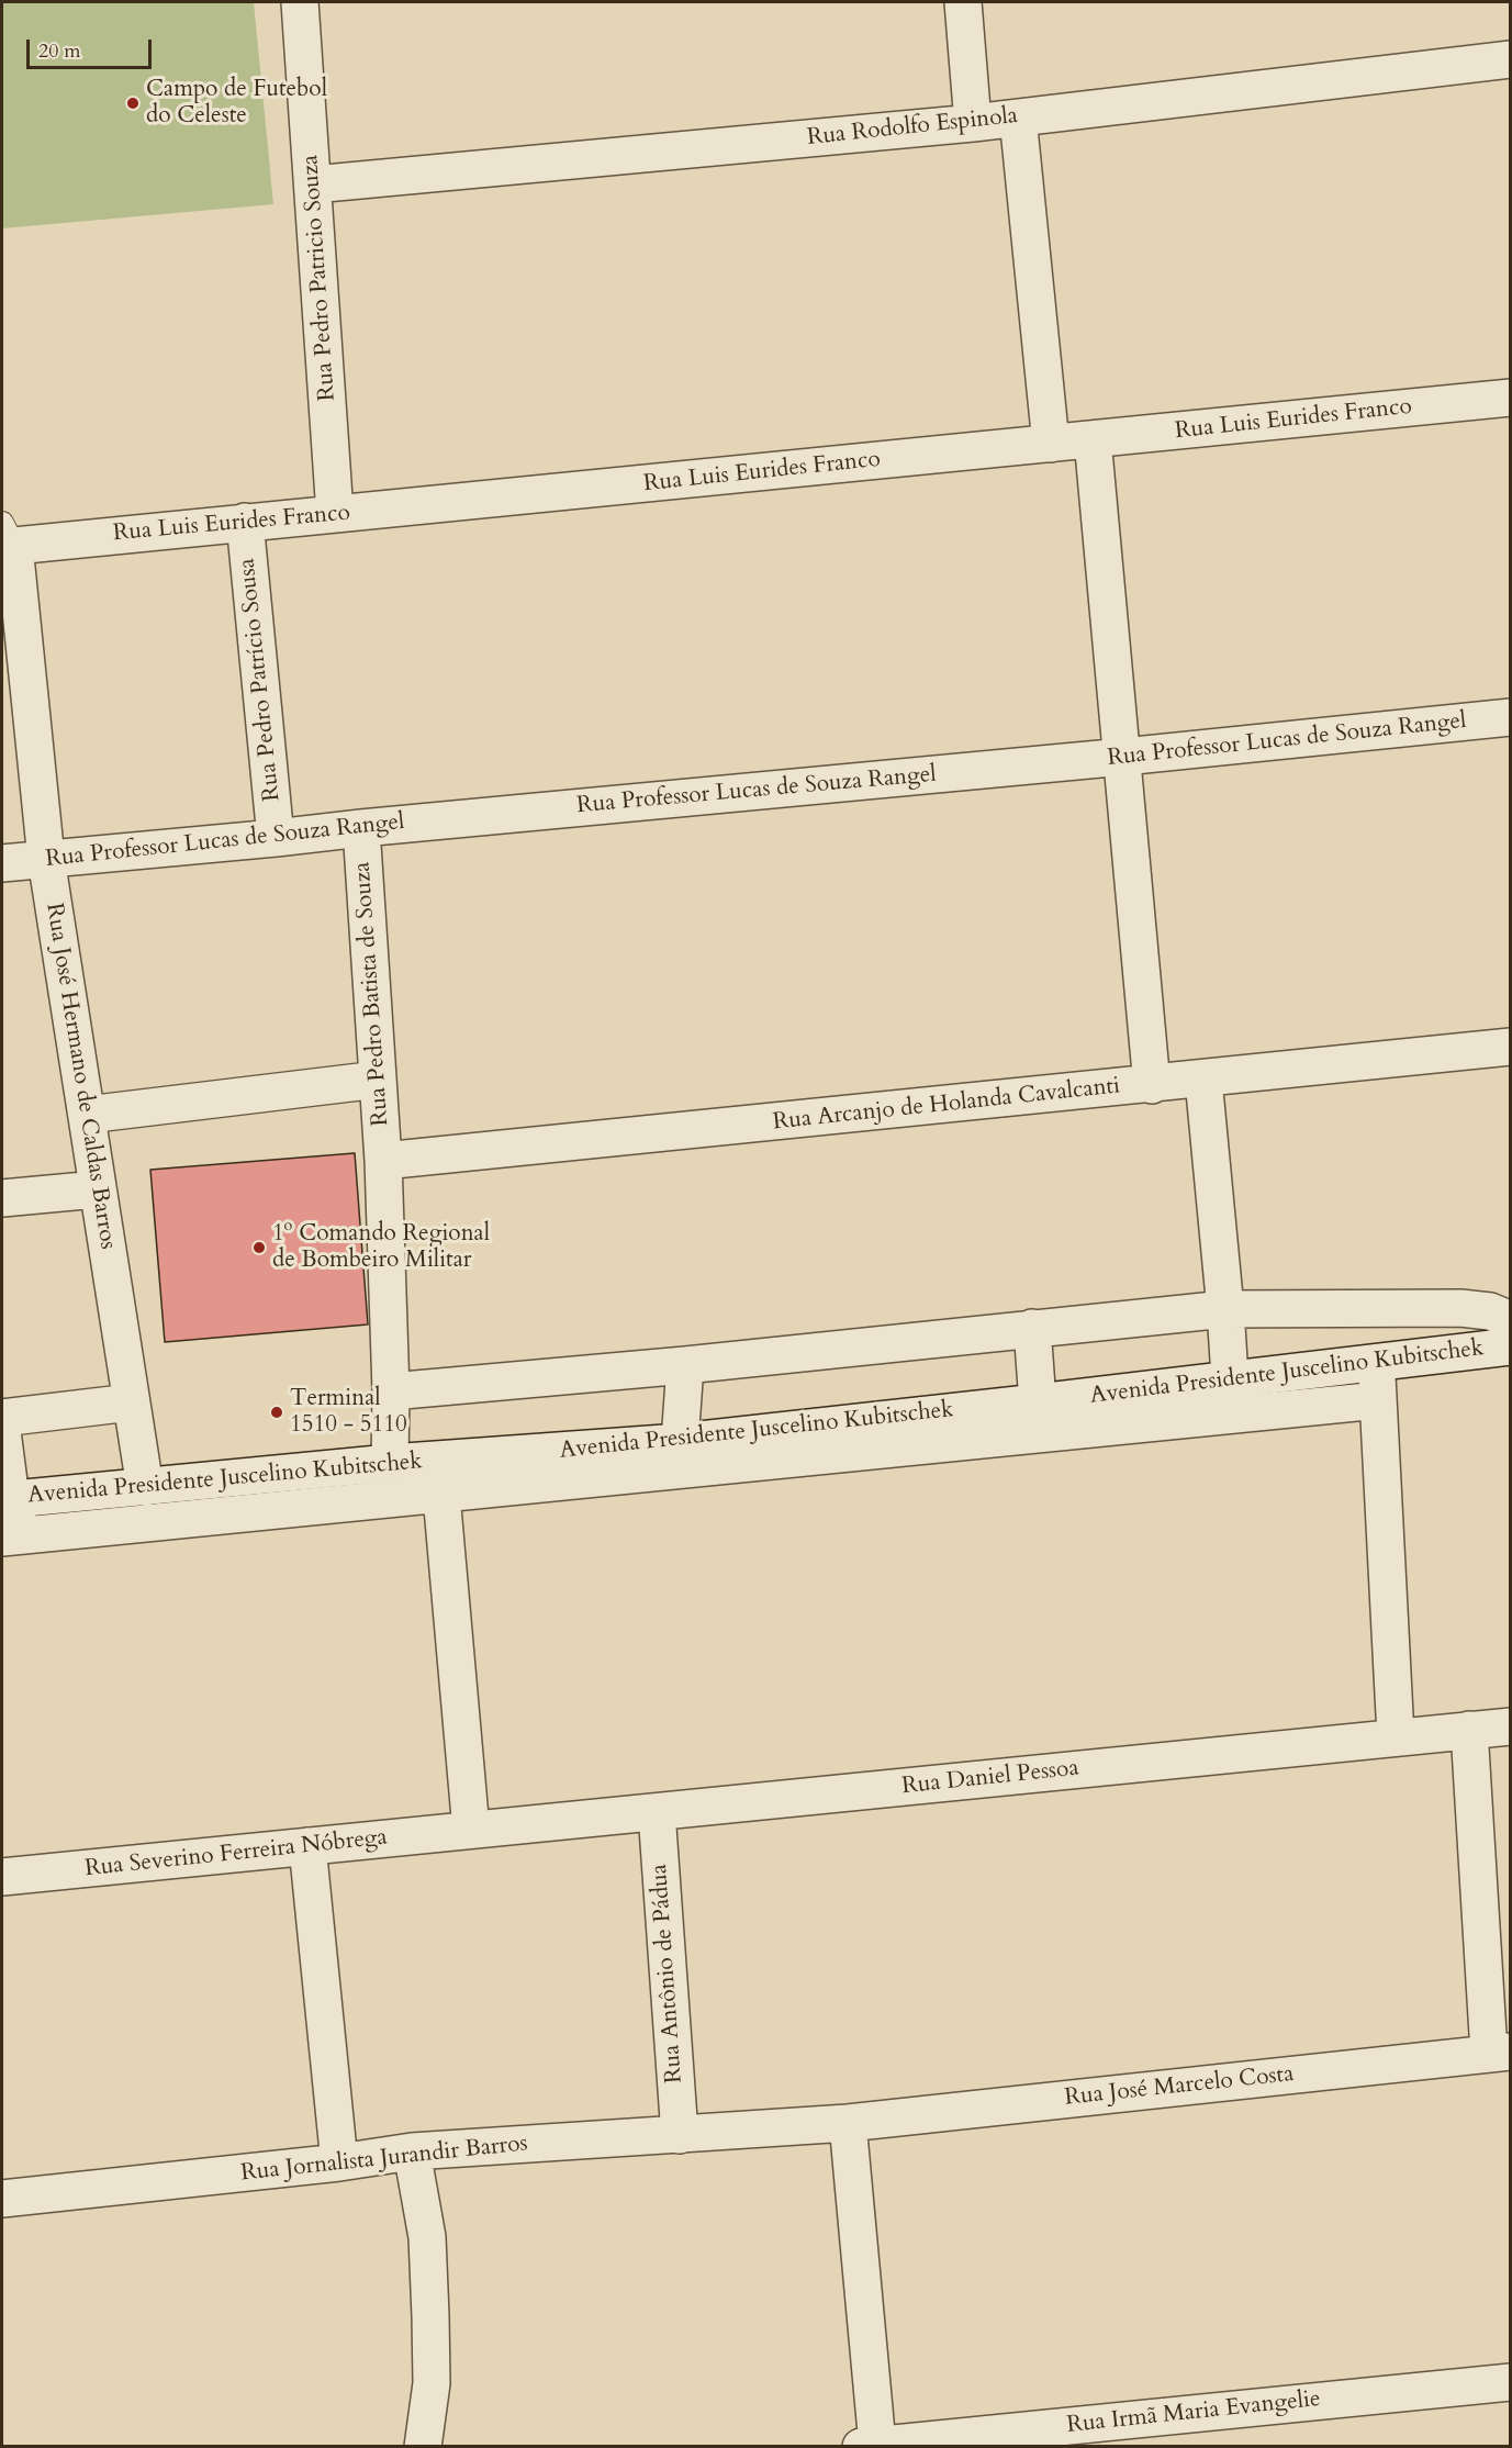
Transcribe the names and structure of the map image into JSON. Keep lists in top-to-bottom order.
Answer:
{
  "streets": {
    "street": [
      "Rua Rodolfo Espinola",
      "Rua Pedro Patricio Souza",
      "Rua Luis Eurides Franco",
      "Rua Pedro Patrício Sousa",
      "Rua Professor Lucas de Souza Rangel",
      "Rua Pedro Batista de Souza",
      "Rua José Hermano de Caldas Barros",
      "Rua Arcanjo de Holanda Cavalcanti",
      "Avenida Presidente Juscelino Kubitschek",
      "Rua Daniel Pessoa",
      "Rua Severino Ferreira Nóbrega",
      "Rua Antônio de Pádua",
      "Rua José Marcelo Costa",
      "Rua Jornalista Jurandir Barros",
      "Rua Irmã Maria Evangelie"
    ]
  },
  "crossings": [
    ["Rua Rodolfo Espinola", "Rua Pedro Patricio Souza"],
    ["Rua Pedro Patricio Souza", "Rua Luis Eurides Franco"],
    ["Rua Luis Eurides Franco", "Rua Pedro Patrício Sousa"],
    ["Rua Luis Eurides Franco", "Rua José Hermano de Caldas Barros"],
    ["Rua Pedro Patrício Sousa", "Rua Professor Lucas de Souza Rangel"],
    ["Rua Professor Lucas de Souza Rangel", "Rua Pedro Batista de Souza"],
    ["Rua Professor Lucas de Souza Rangel", "Rua José Hermano de Caldas Barros"],
    ["Rua Pedro Batista de Souza", "Rua Arcanjo de Holanda Cavalcanti"],
    ["Rua José Hermano de Caldas Barros", "Avenida Presidente Juscelino Kubitschek"],
    ["Rua Daniel Pessoa", "Rua Severino Ferreira Nóbrega"],
    ["Rua Daniel Pessoa", "Rua Antônio de Pádua"],
    ["Rua Antônio de Pádua", "Rua Jornalista Jurandir Barros"],
    ["Rua José Marcelo Costa", "Rua Jornalista Jurandir Barros"]
  ],
  "places": ["Campo de Futebol do Celeste", "1º Comando Regional de Bombeiro Militar", "Terminal 1510 - 5110"],
  "scale_bar": "20 m"
}
